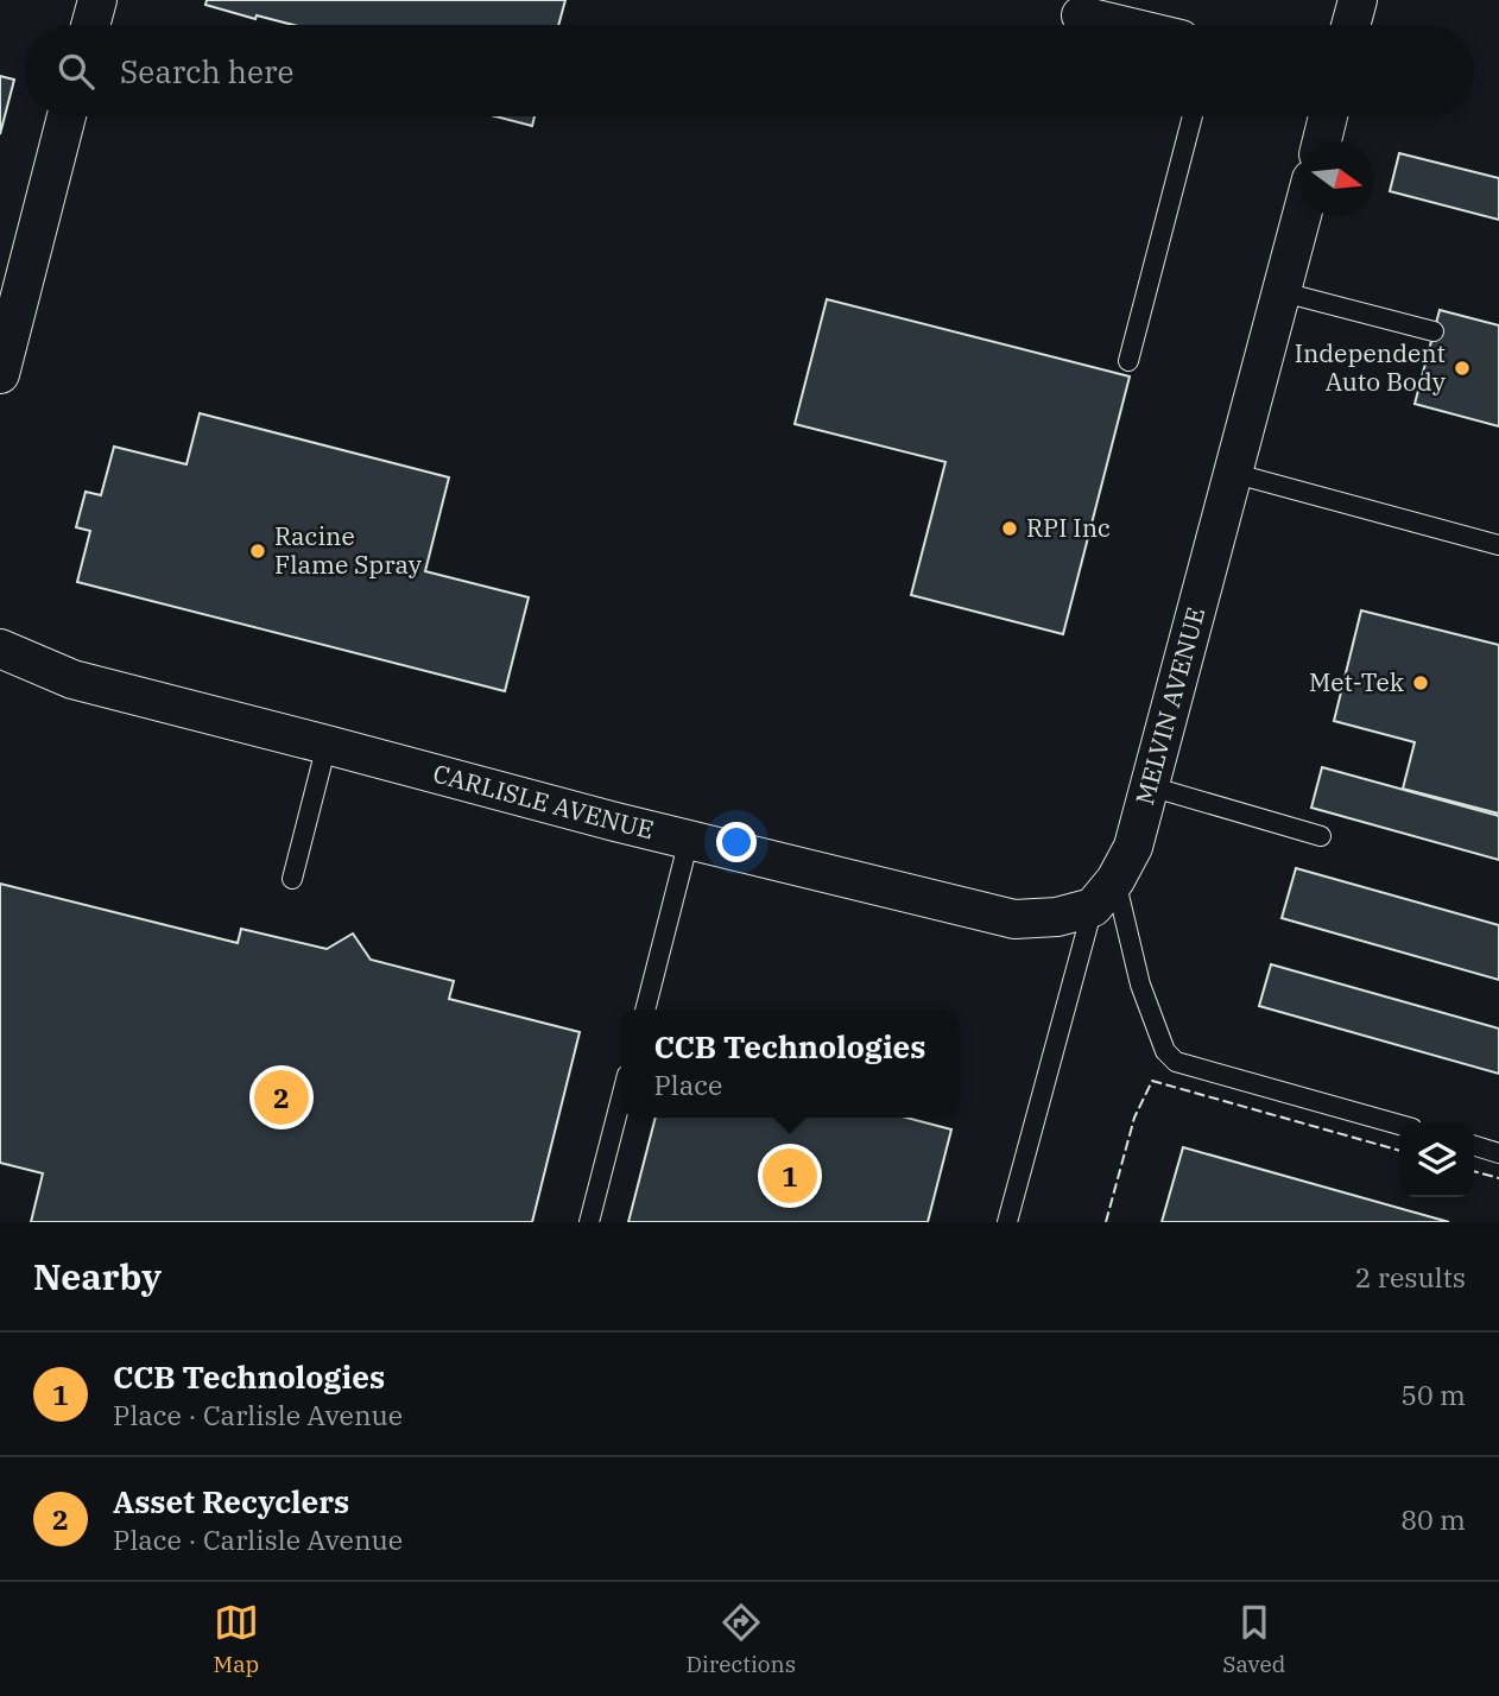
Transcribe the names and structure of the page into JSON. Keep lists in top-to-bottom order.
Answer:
{
  "streets": {
    "street": ["MELVIN AVENUE", "CARLISLE AVENUE"]
  },
  "crossings": [
    ["MELVIN AVENUE", "CARLISLE AVENUE"]
  ],
  "places": [
    "Independent Auto Body",
    "RPI Inc",
    "Racine Flame Spray",
    "Met-Tek"
  ],
  "north": "right",
  "page": {
    "search": "Search here",
    "popup": ["CCB Technologies", "Place"],
    "pins": ["2", "1"],
    "heading": ["Nearby", "2 results"],
    "list": [
      {
        "mark": "1",
        "name": "CCB Technologies",
        "note": "Place · Carlisle Avenue",
        "value": "50 m"
      },
      {
        "mark": "2",
        "name": "Asset Recyclers",
        "note": "Place · Carlisle Avenue",
        "value": "80 m"
      }
    ],
    "nav": ["Map", "Directions", "Saved"]
  }
}
